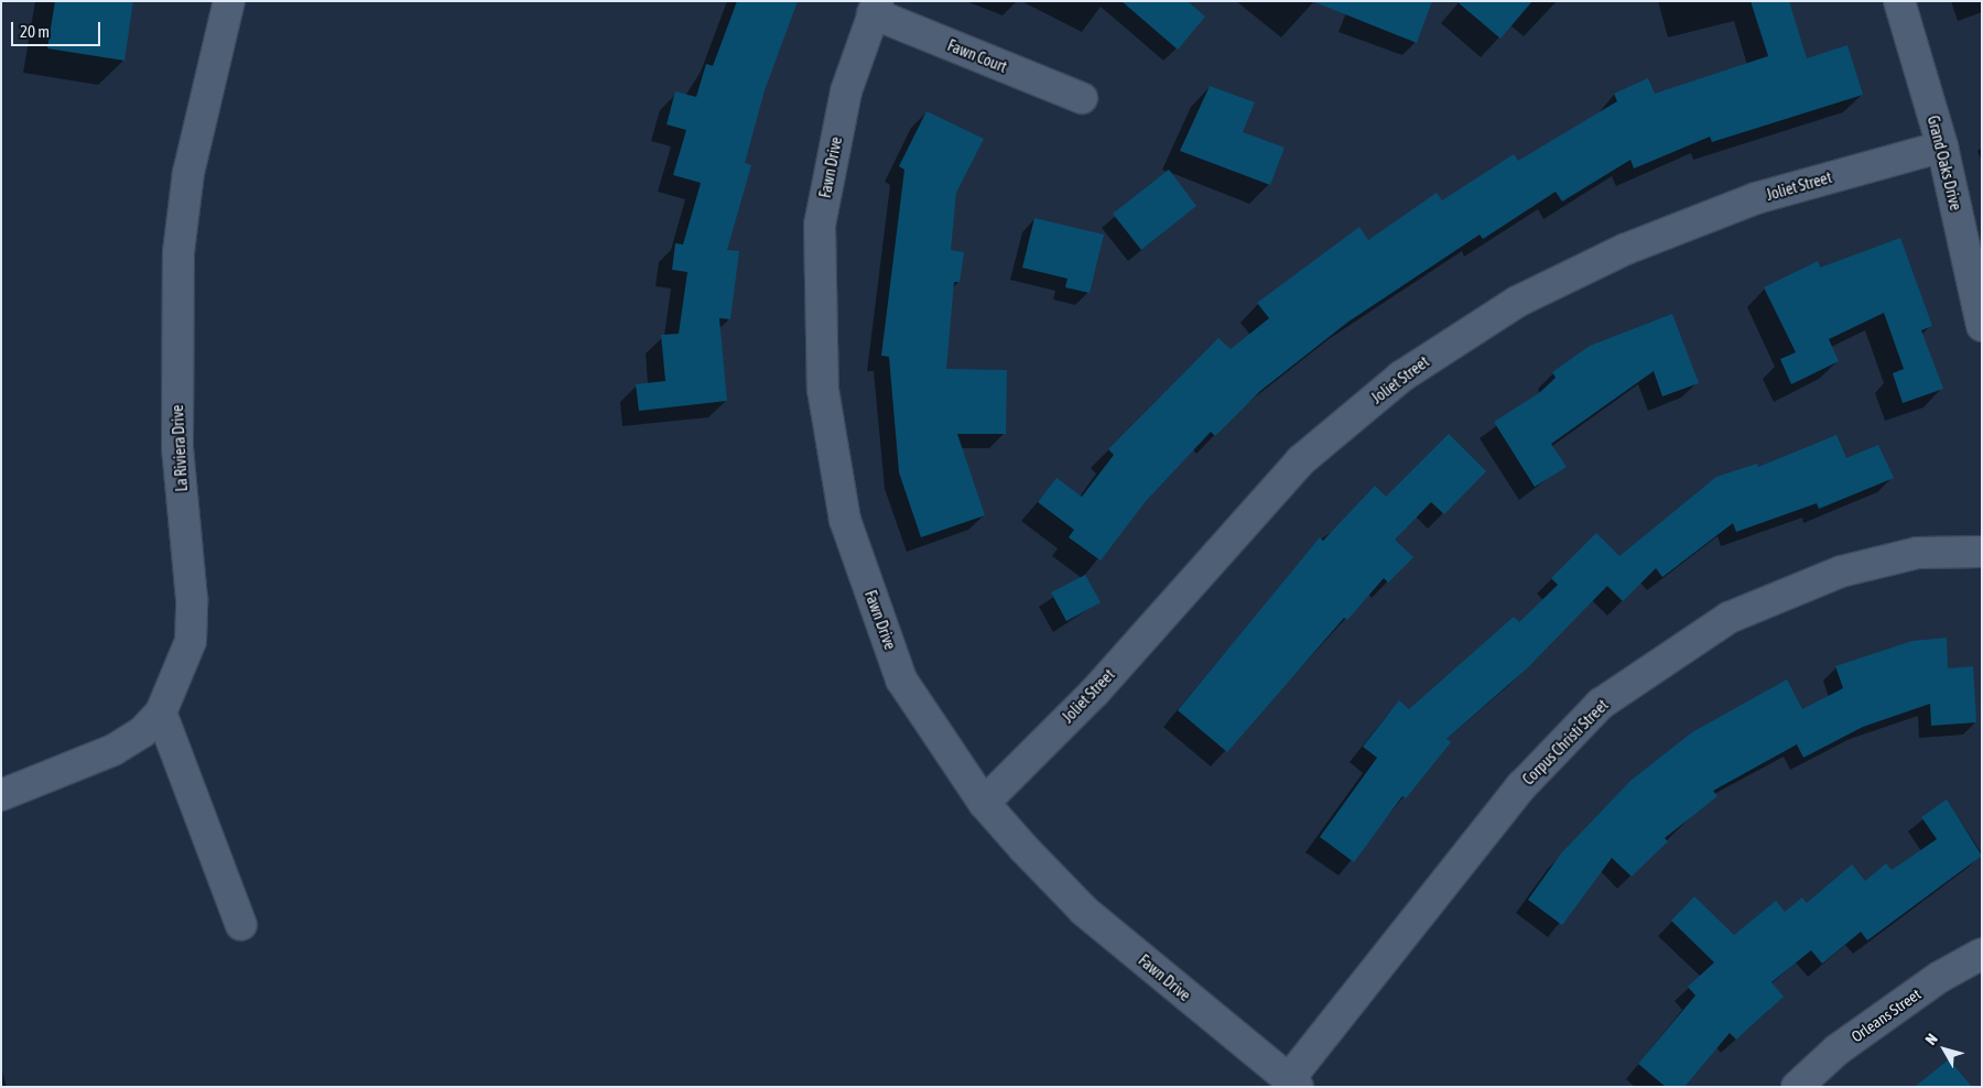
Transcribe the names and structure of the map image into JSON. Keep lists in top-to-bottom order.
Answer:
{
  "streets": {
    "street": [
      "Fawn Court",
      "Grand Oaks Drive",
      "Fawn Drive",
      "Joliet Street",
      "La Riviera Drive",
      "Corpus Christi Street",
      "Orleans Street"
    ]
  },
  "crossings": [
    ["Fawn Court", "Fawn Drive"],
    ["Grand Oaks Drive", "Joliet Street"],
    ["Fawn Drive", "Joliet Street"],
    ["Fawn Drive", "Corpus Christi Street"]
  ],
  "scale_bar": "20 m",
  "north": "top left"
}
